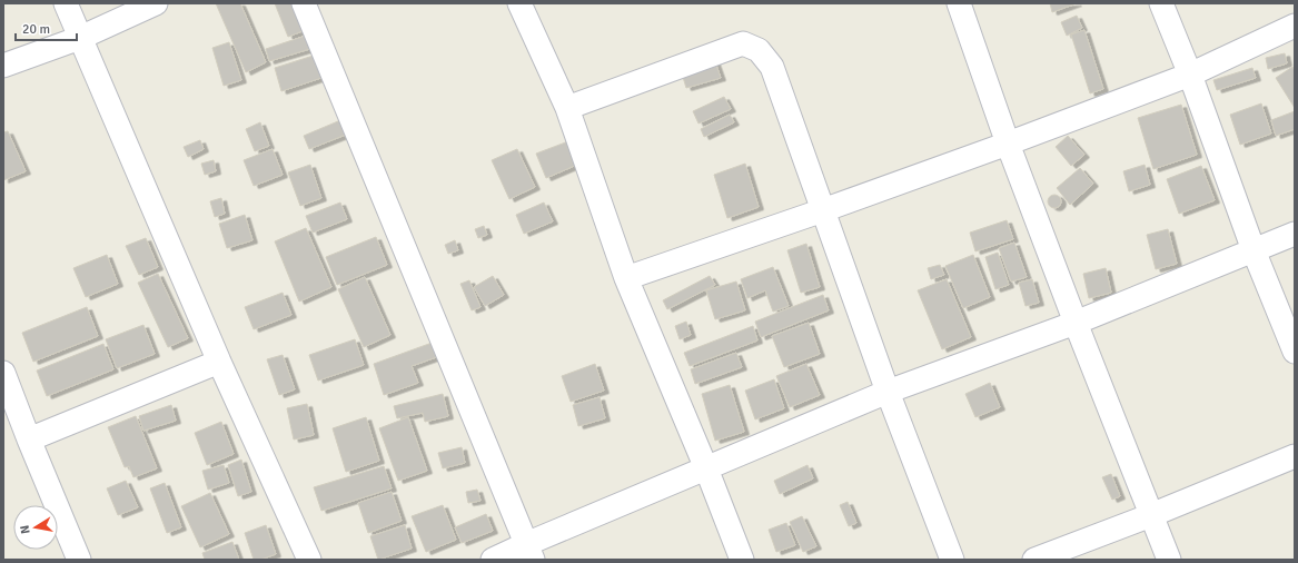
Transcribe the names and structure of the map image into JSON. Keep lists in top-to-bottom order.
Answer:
{
  "scale_bar": "20 m",
  "north": "left"
}
